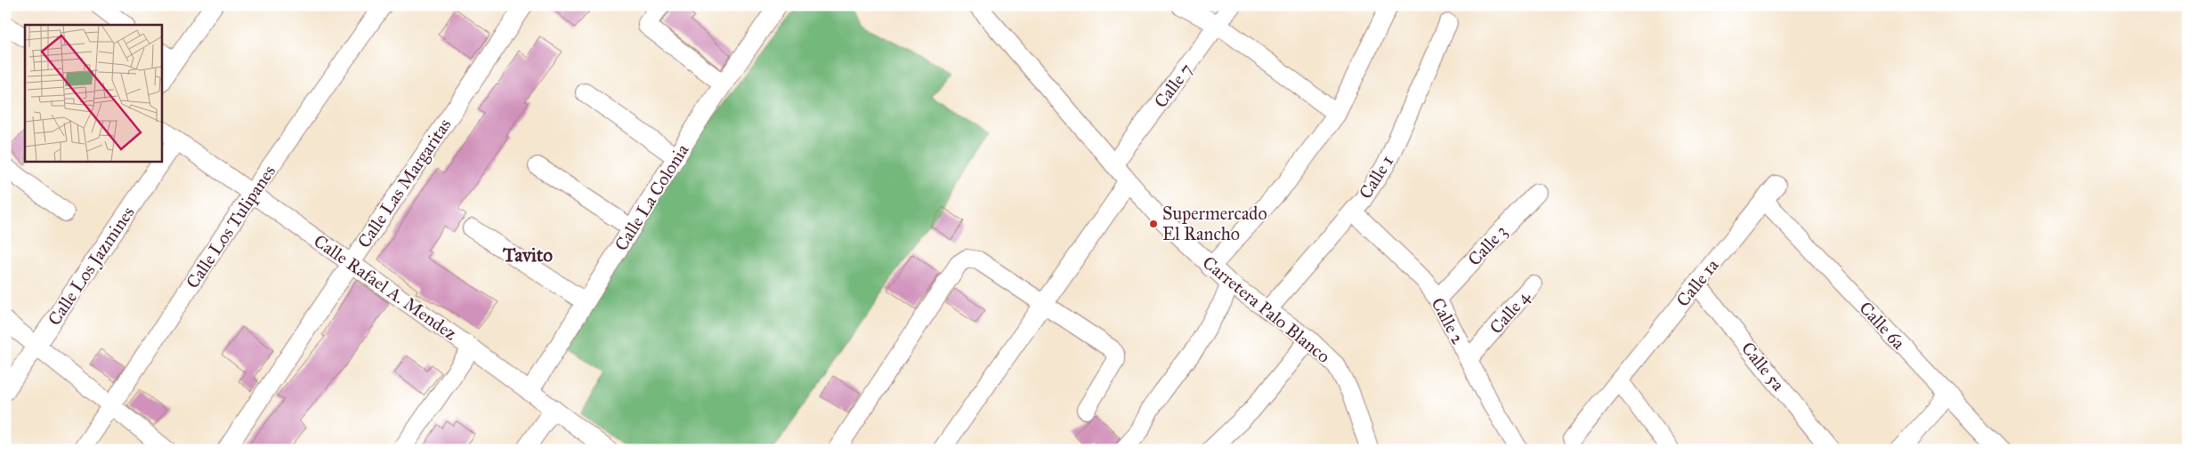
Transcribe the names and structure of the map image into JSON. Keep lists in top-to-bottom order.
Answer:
{
  "streets": {
    "street": [
      "Calle 7",
      "Calle 1",
      "Calle Las Margaritas",
      "Calle La Colonia",
      "Calle Los Tulipanes",
      "Calle 3",
      "Calle Los Jazmines",
      "Calle 1a",
      "Calle Rafael A. Mendez",
      "Carretera Palo Blanco",
      "Calle 4",
      "Calle 2",
      "Calle 6a",
      "Calle 5a"
    ]
  },
  "crossings": [
    ["Calle 7", "Carretera Palo Blanco"],
    ["Calle 1", "Carretera Palo Blanco"],
    ["Calle 1", "Calle 2"],
    ["Calle Las Margaritas", "Calle Rafael A. Mendez"],
    ["Calle La Colonia", "Calle Rafael A. Mendez"],
    ["Calle Los Tulipanes", "Calle Rafael A. Mendez"],
    ["Calle 3", "Calle 2"],
    ["Calle Los Jazmines", "Calle Rafael A. Mendez"],
    ["Calle 1a", "Calle 6a"],
    ["Calle 1a", "Calle 5a"],
    ["Calle 4", "Calle 2"]
  ],
  "districts": ["Tavito"],
  "places": ["Supermercado El Rancho"]
}
